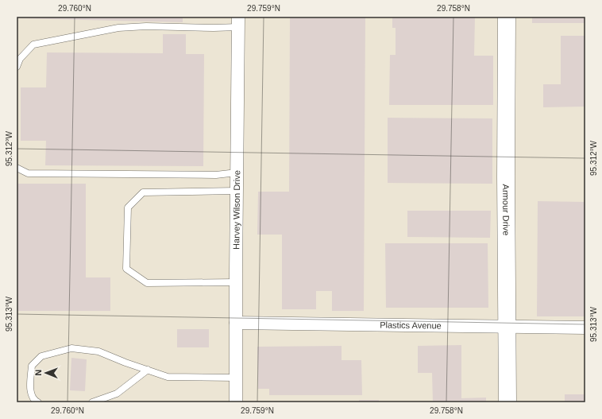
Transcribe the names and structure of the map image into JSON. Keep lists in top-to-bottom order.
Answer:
{
  "streets": {
    "street": ["Harvey Wilson Drive", "Armour Drive", "Plastics Avenue"]
  },
  "crossings": [
    ["Harvey Wilson Drive", "Plastics Avenue"],
    ["Armour Drive", "Plastics Avenue"]
  ],
  "north": "left",
  "coordinates": [
    "29.760°N",
    "29.759°N",
    "29.758°N",
    "95.312°W",
    "95.313°W"
  ]
}
